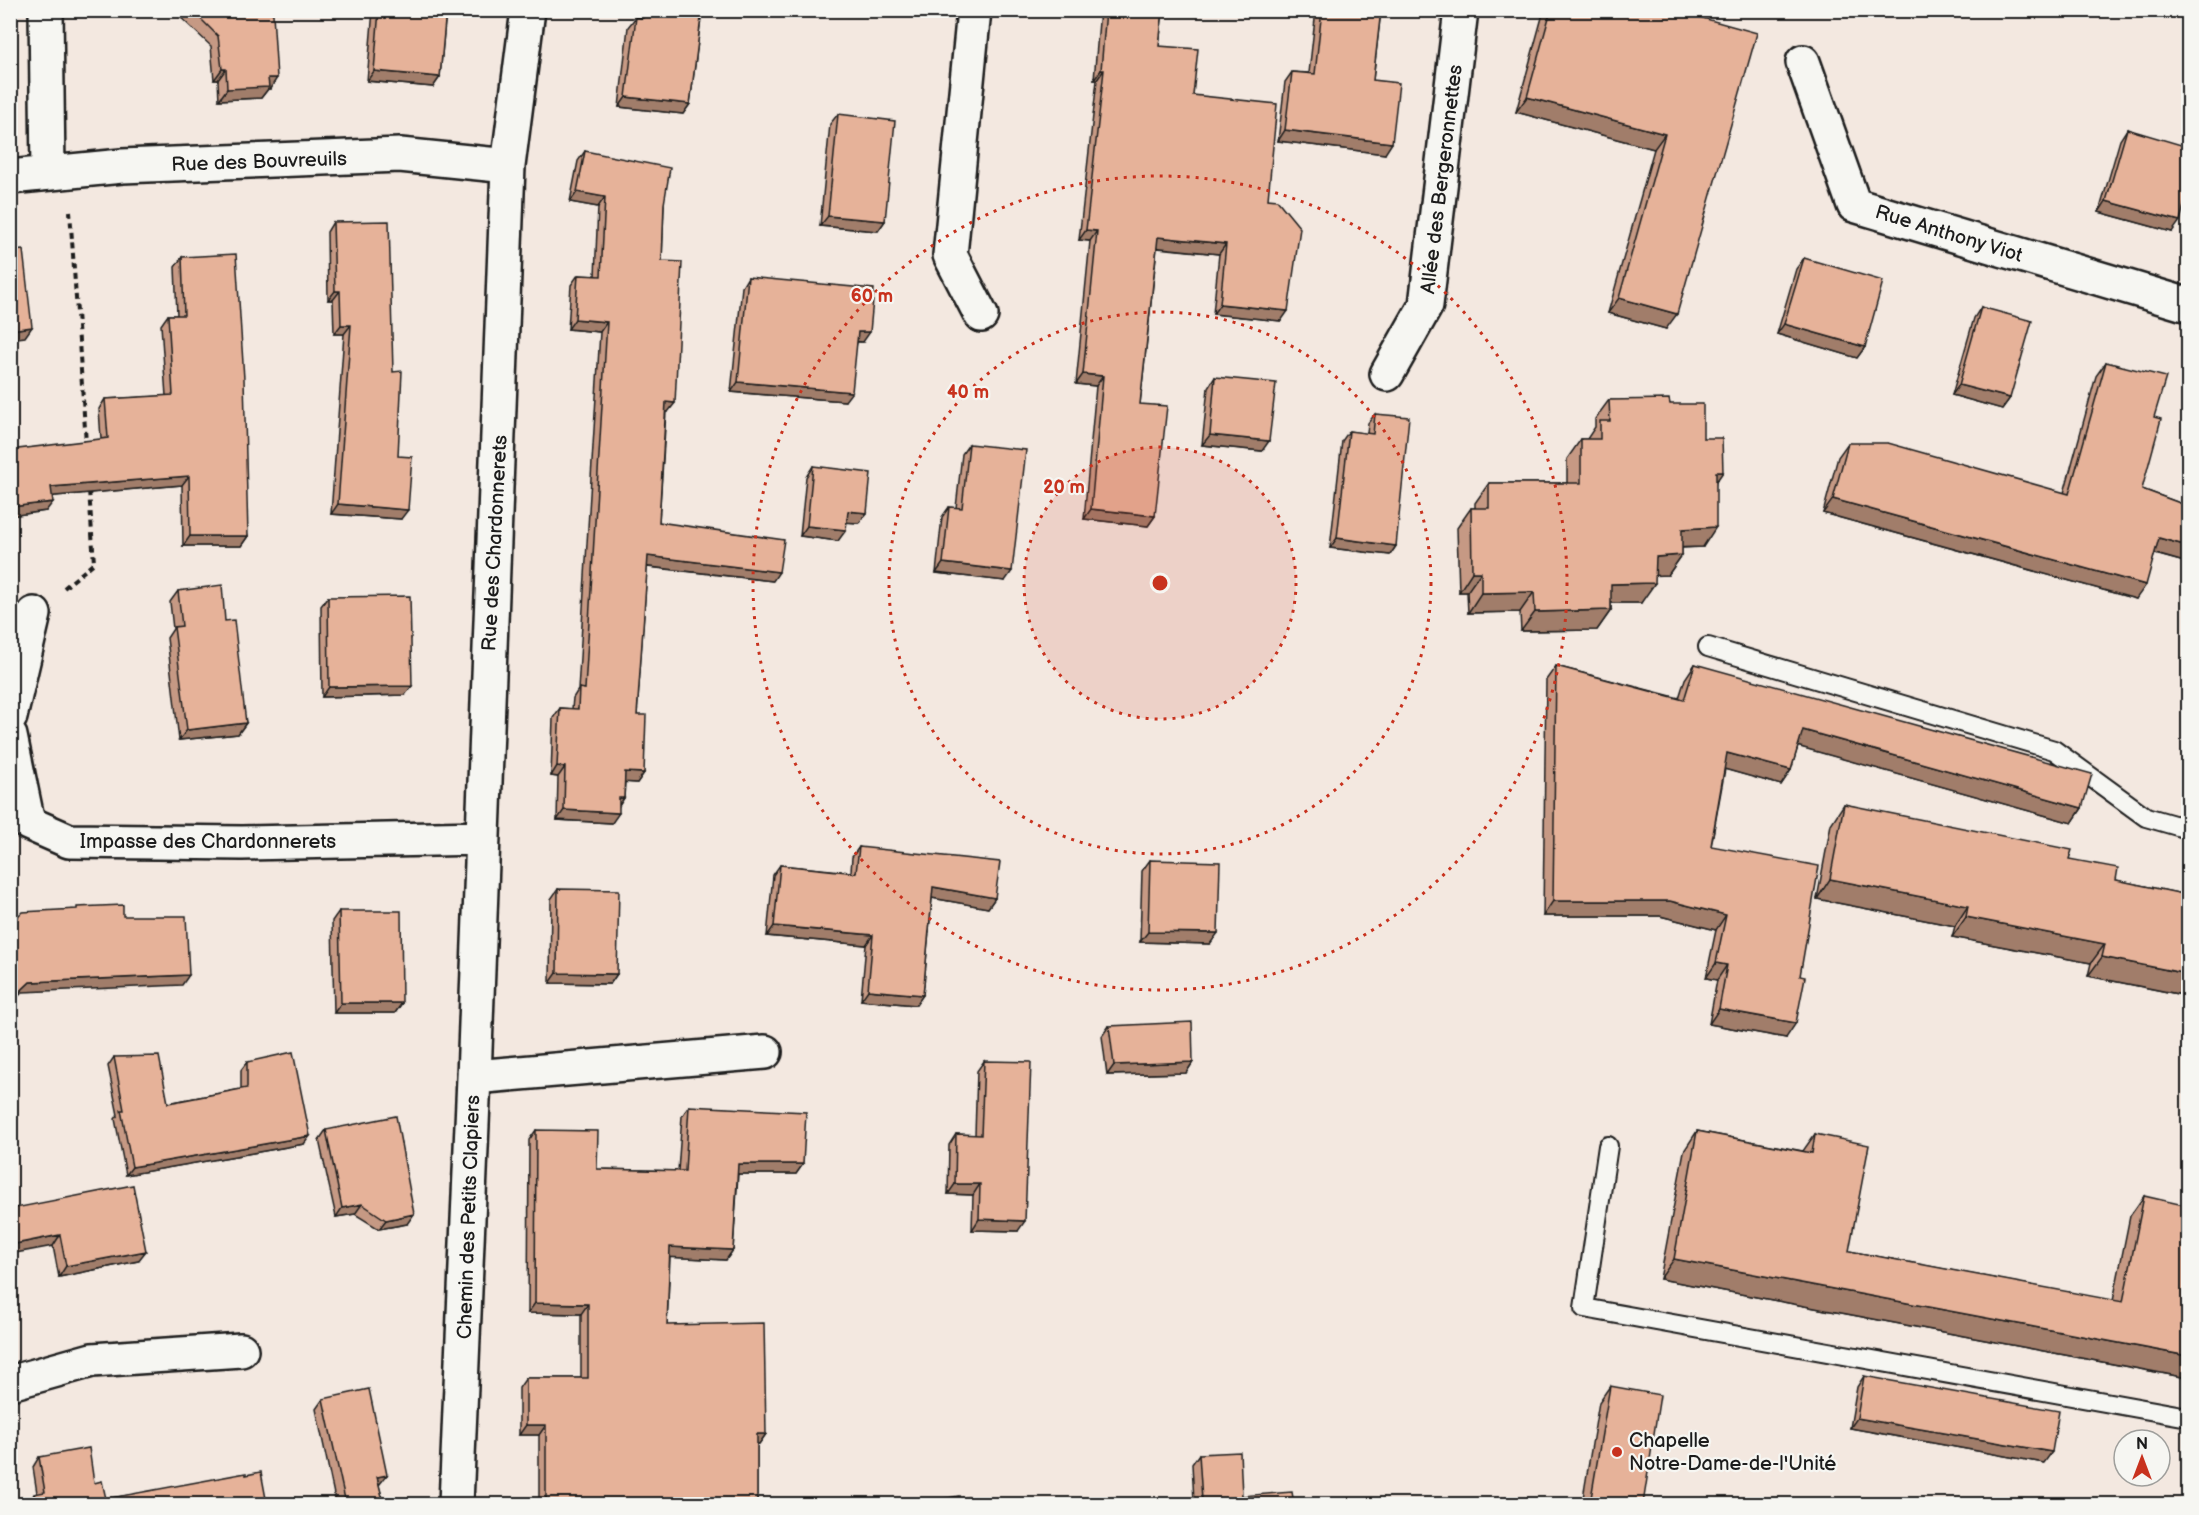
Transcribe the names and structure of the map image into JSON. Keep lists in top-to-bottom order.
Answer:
{
  "streets": {
    "street": [
      "Rue des Bouvreuils",
      "Allée des Bergeronnettes",
      "Rue Anthony Viot",
      "Rue des Chardonnerets",
      "Impasse des Chardonnerets",
      "Chemin des Petits Clapiers"
    ]
  },
  "crossings": [
    ["Rue des Bouvreuils", "Rue des Chardonnerets"],
    ["Rue des Chardonnerets", "Impasse des Chardonnerets"],
    ["Rue des Chardonnerets", "Chemin des Petits Clapiers"]
  ],
  "places": ["Chapelle Notre-Dame-de-l'Unité"],
  "north": "top",
  "rings": ["60 m", "40 m", "20 m"]
}
